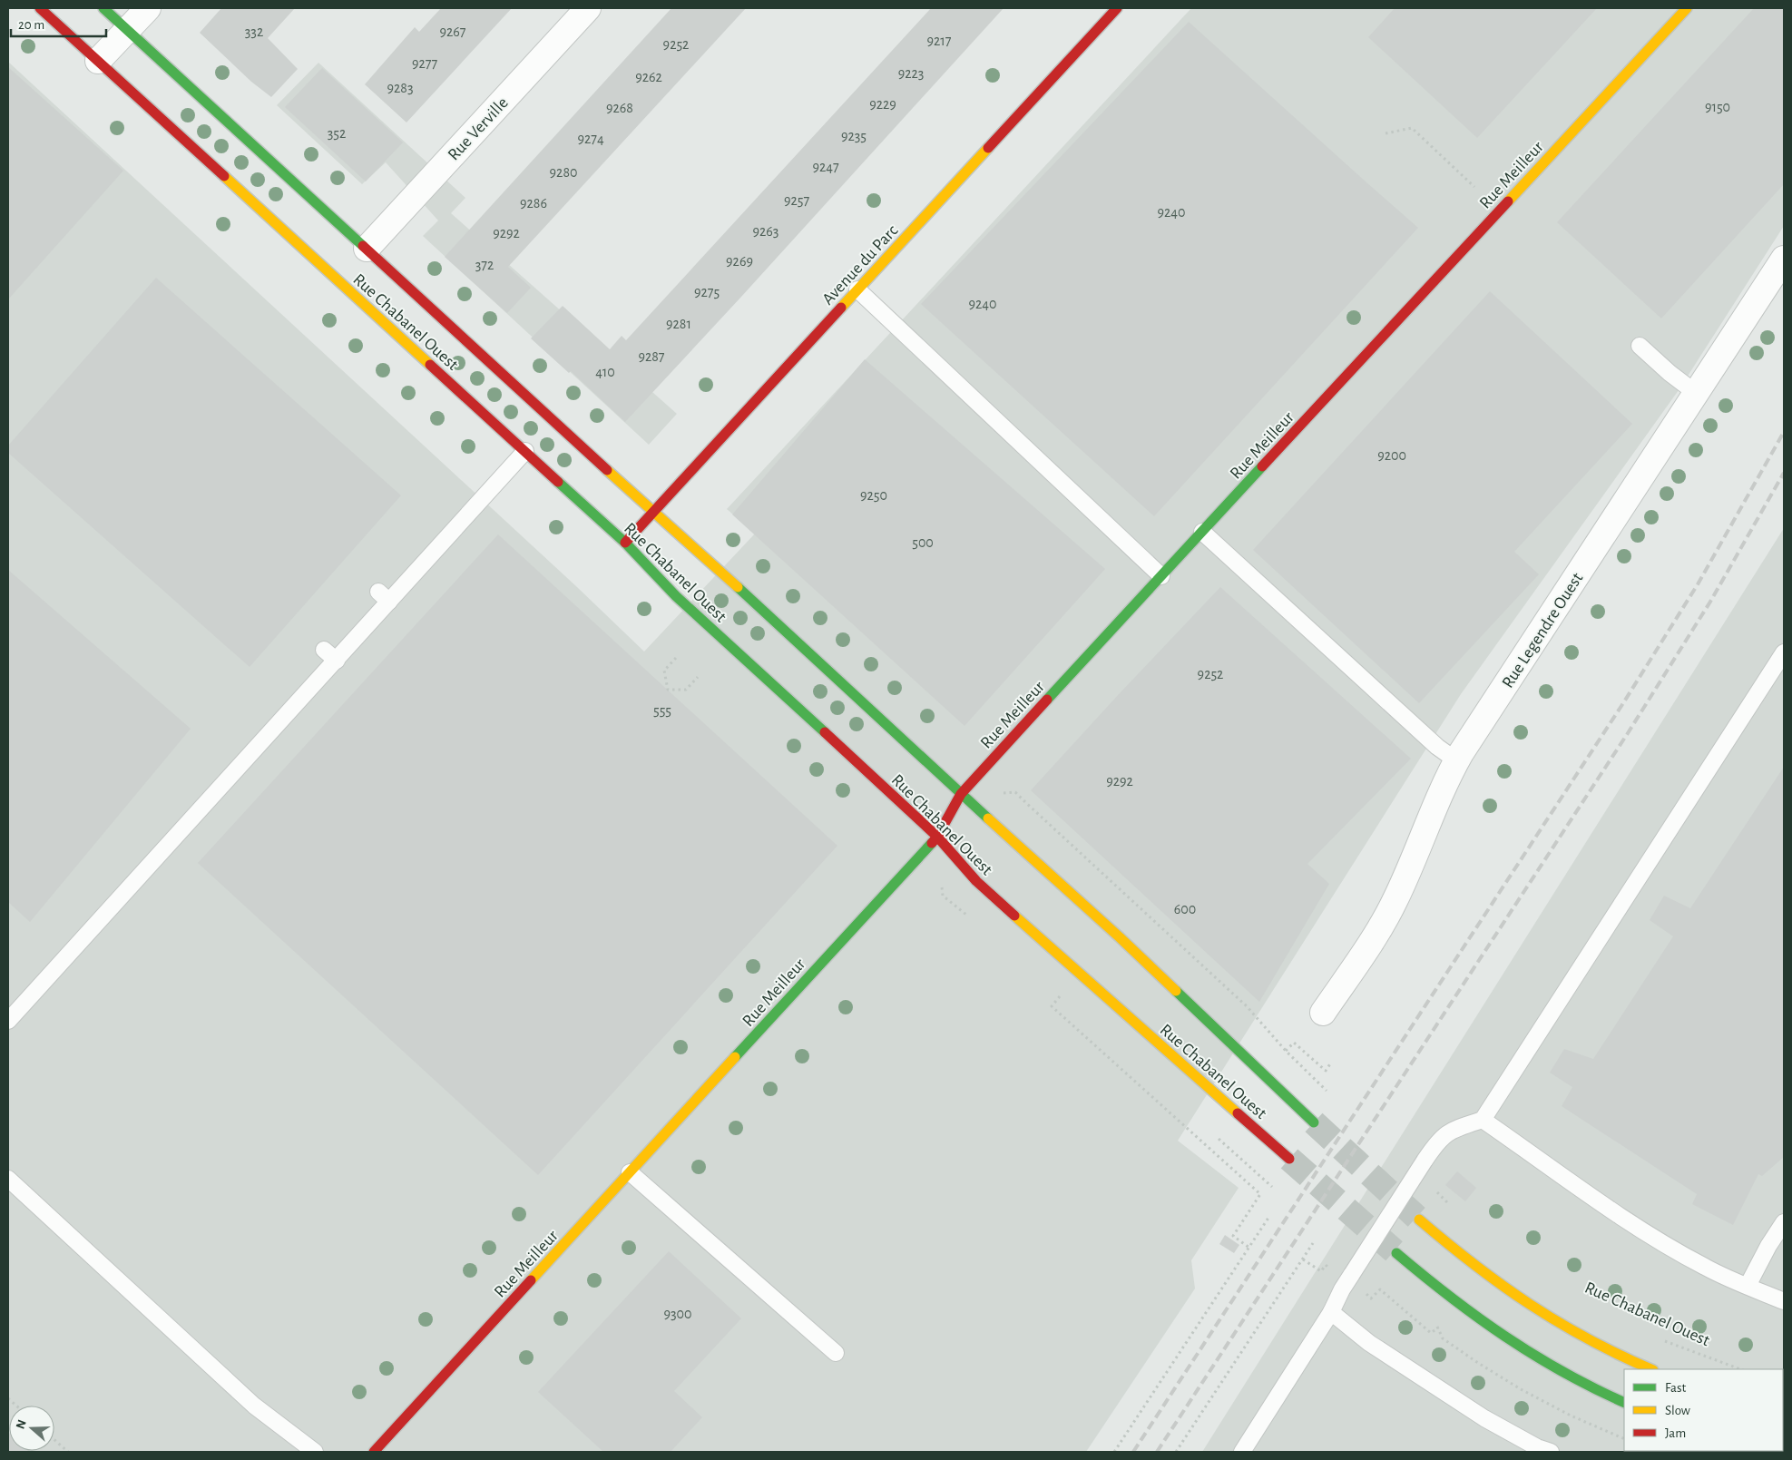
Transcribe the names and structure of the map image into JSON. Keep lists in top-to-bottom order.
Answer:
{
  "streets": {
    "street": [
      "Rue Verville",
      "Rue Meilleur",
      "Avenue du Parc",
      "Rue Chabanel Ouest",
      "Rue Legendre Ouest"
    ]
  },
  "crossings": [
    ["Rue Verville", "Rue Chabanel Ouest"],
    ["Rue Meilleur", "Rue Chabanel Ouest"],
    ["Avenue du Parc", "Rue Chabanel Ouest"]
  ],
  "house_numbers": [
    "332",
    "9267",
    "9217",
    "9252",
    "9277",
    "9223",
    "9262",
    "9283",
    "9229",
    "9150",
    "9268",
    "352",
    "9235",
    "9274",
    "9247",
    "9280",
    "9257",
    "9286",
    "9240",
    "9263",
    "9292",
    "9269",
    "372",
    "9275",
    "9240",
    "9281",
    "9287",
    "410",
    "9200",
    "9250",
    "500",
    "9252",
    "555",
    "9292",
    "600",
    "9300"
  ],
  "legend": ["Fast", "Slow", "Jam"],
  "scale_bar": "20 m",
  "north": "left"
}
